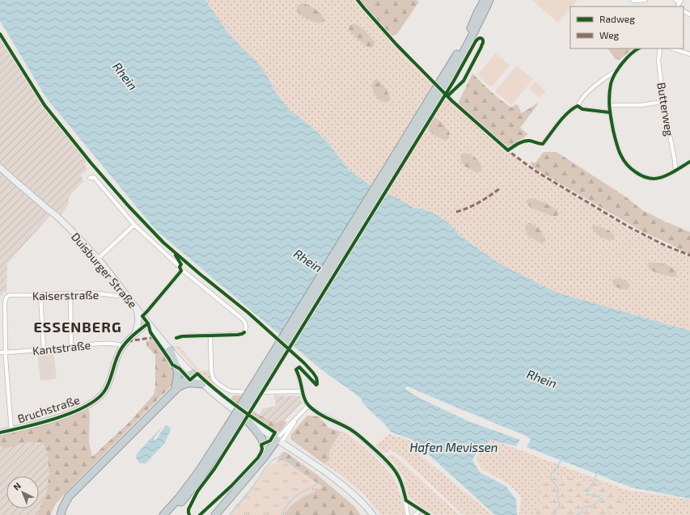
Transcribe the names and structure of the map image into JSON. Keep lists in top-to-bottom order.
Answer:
{
  "streets": {
    "main road": ["Duisburger Straße", "Bruchstraße"],
    "street": ["Butterweg", "Kaiserstraße", "Kantstraße"]
  },
  "crossings": [
    ["Duisburger Straße", "Kaiserstraße"],
    ["Duisburger Straße", "Bruchstraße"],
    ["Kaiserstraße", "Kantstraße"],
    ["Kantstraße", "Bruchstraße"]
  ],
  "districts": ["ESSENBERG"],
  "water": ["Rhein", "Hafen Mevissen"],
  "legend": ["Radweg", "Weg"],
  "north": "top left"
}
